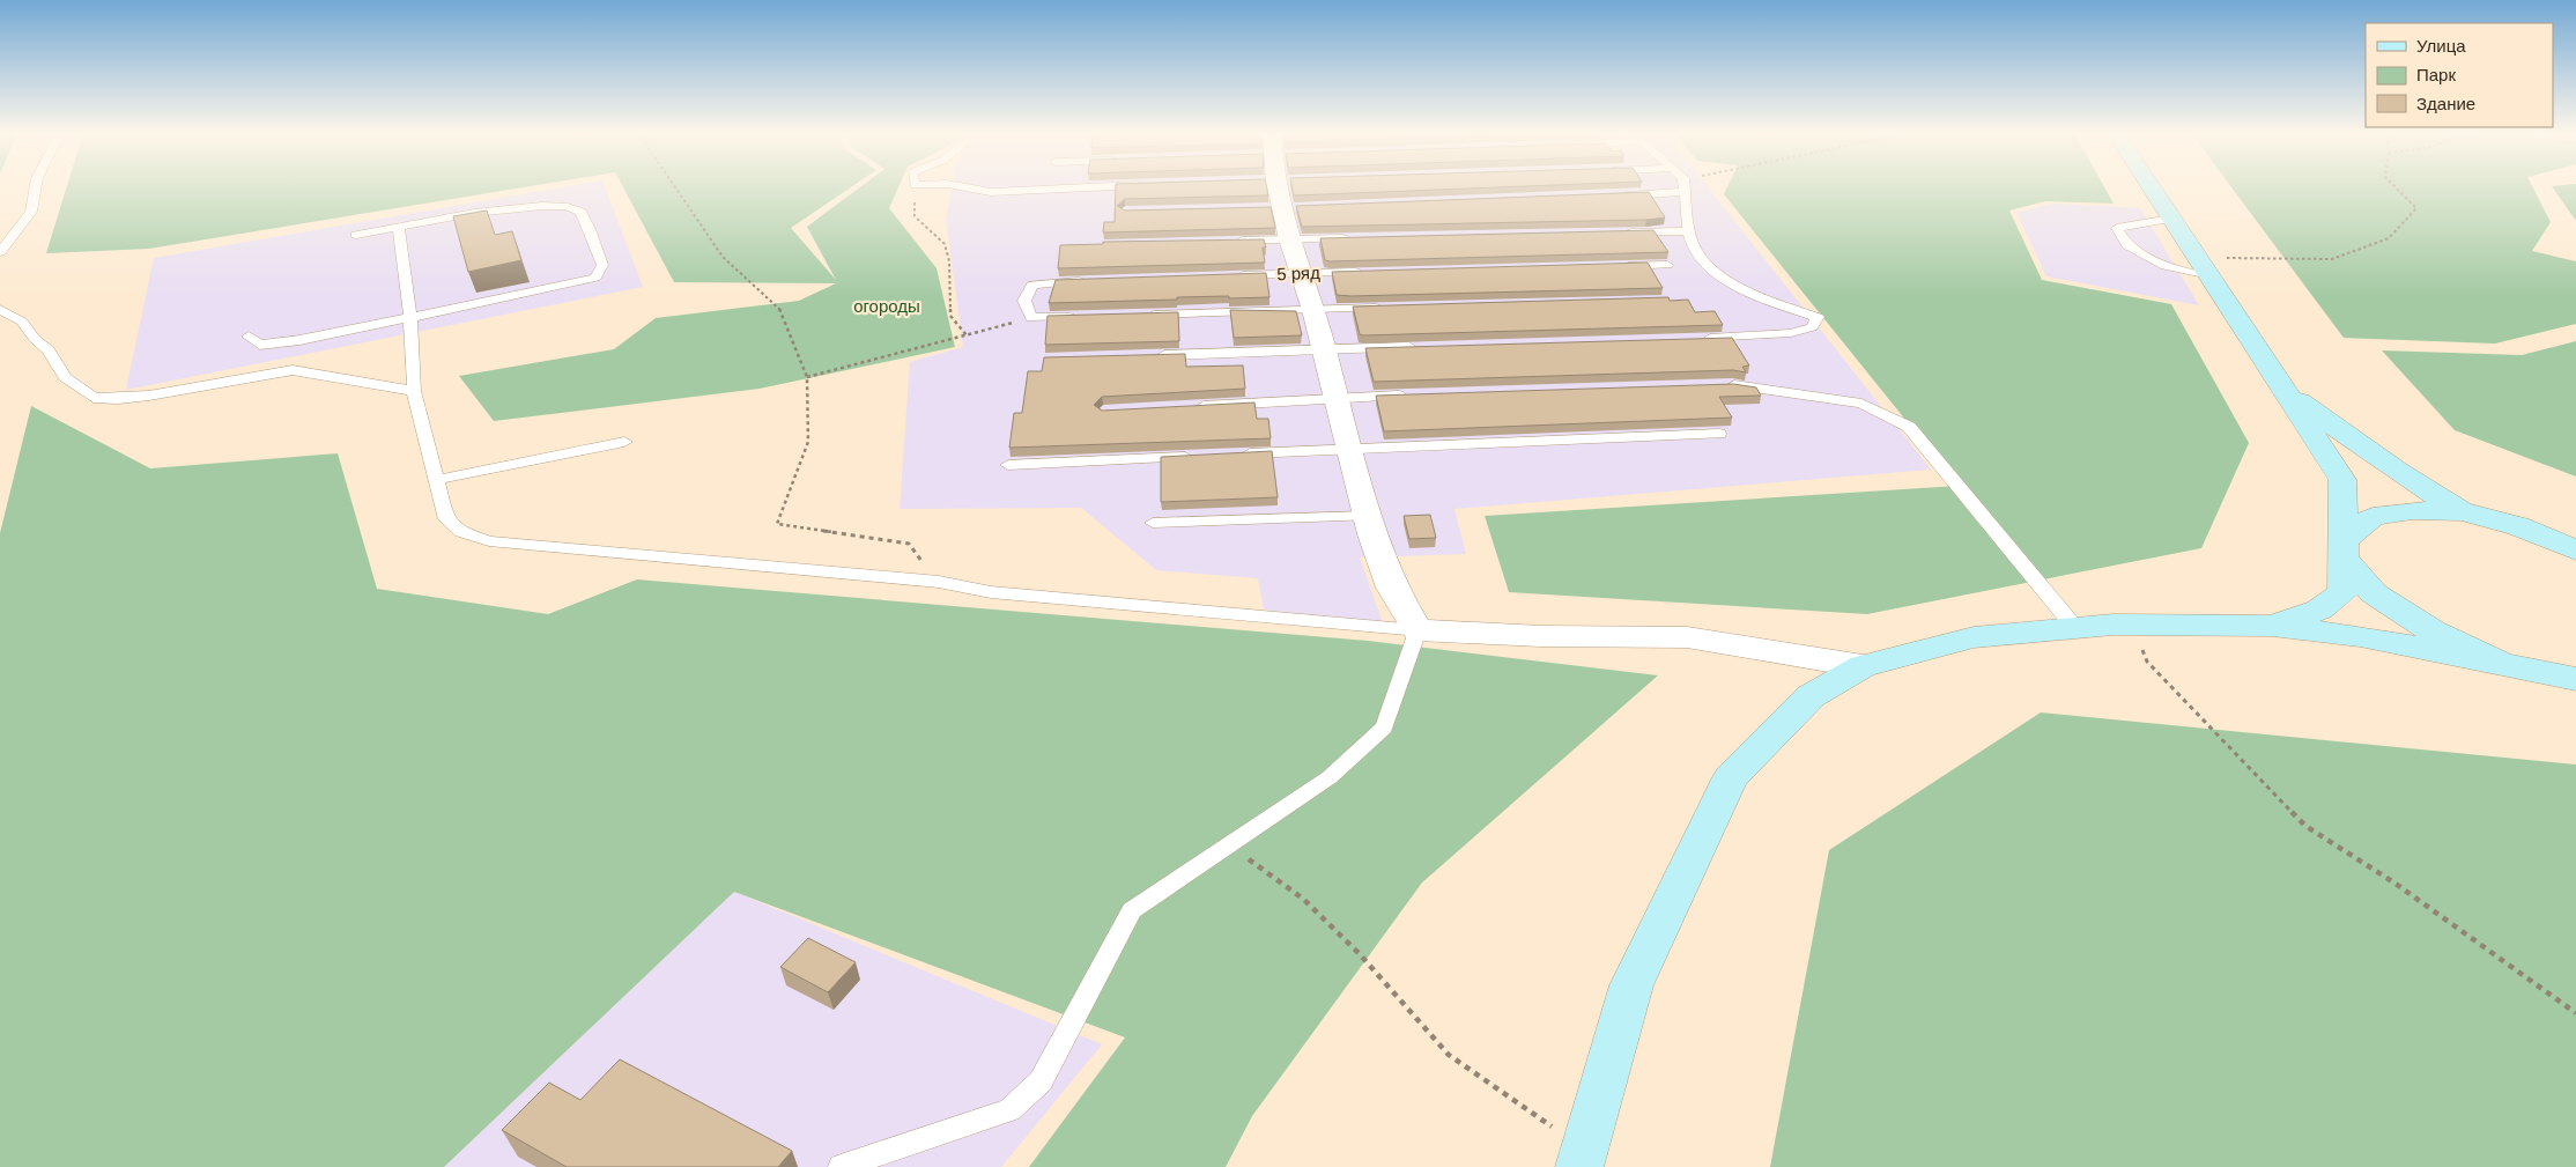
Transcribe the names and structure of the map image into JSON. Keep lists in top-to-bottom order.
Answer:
{
  "streets": {
    "lane": ["5 ряд"]
  },
  "parks": ["огороды"],
  "legend": ["Улица", "Парк", "Здание"]
}
